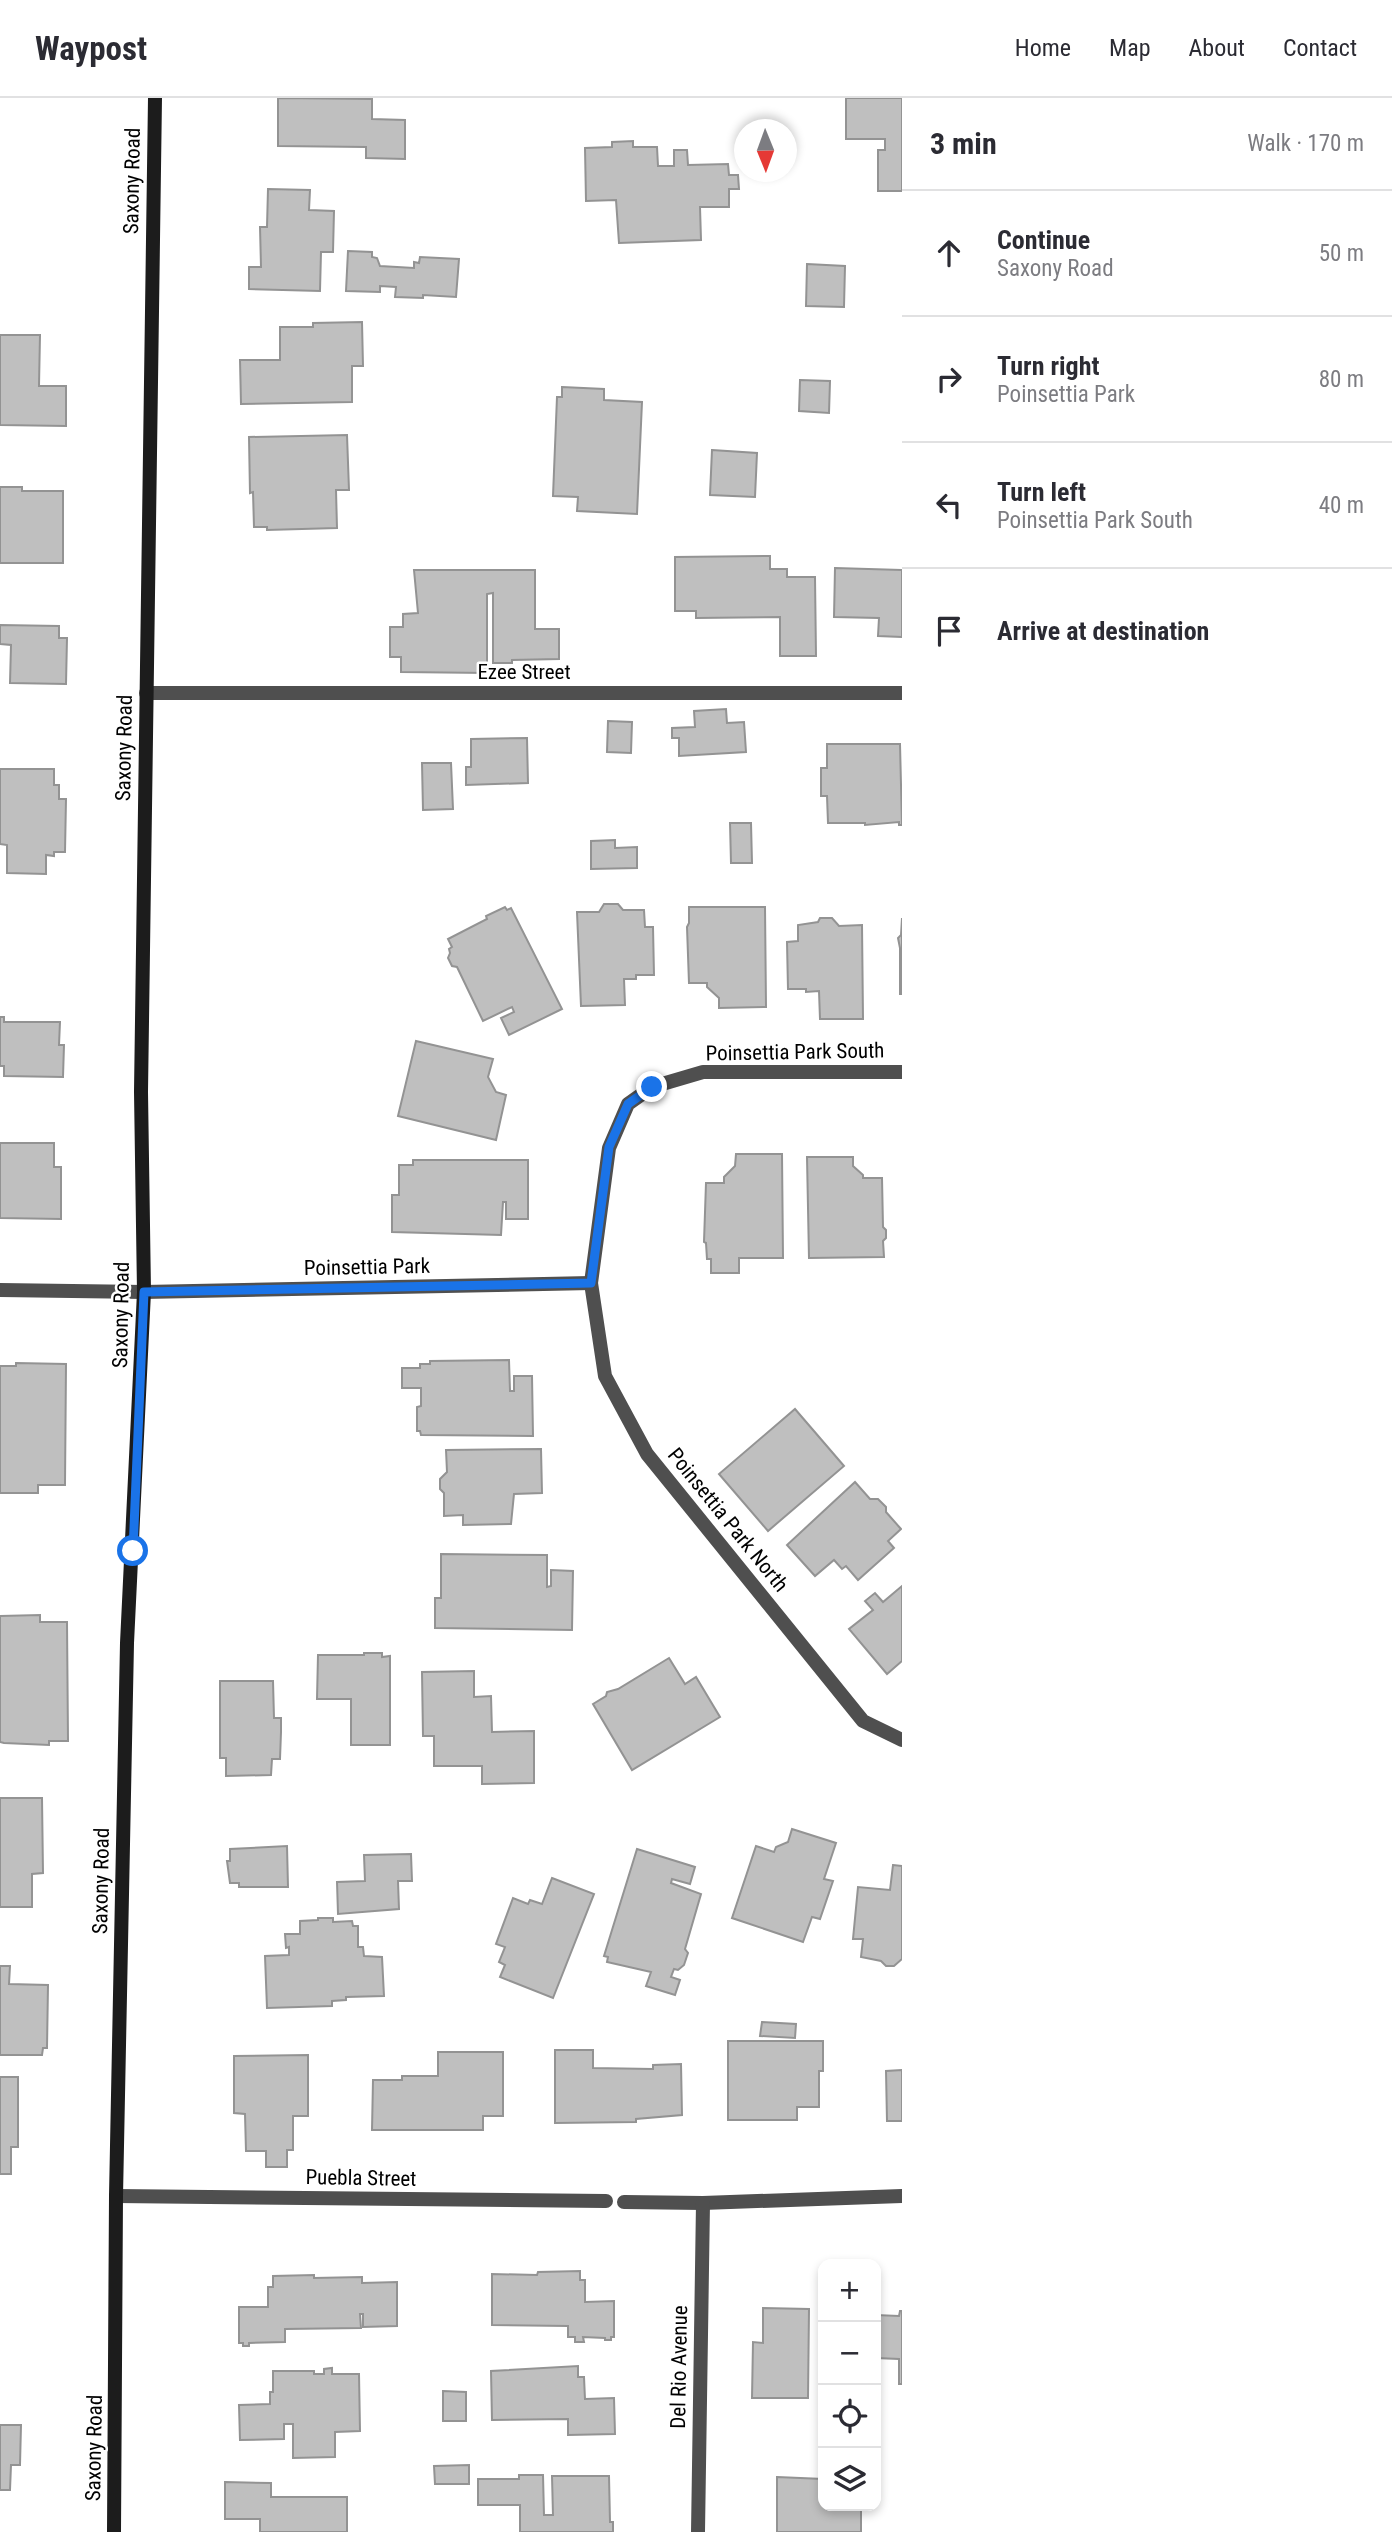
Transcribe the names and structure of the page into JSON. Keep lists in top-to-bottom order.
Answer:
{
  "streets": {
    "street": [
      "Saxony Road",
      "Ezee Street",
      "Poinsettia Park South",
      "Poinsettia Park",
      "Poinsettia Park North",
      "Puebla Street",
      "Del Rio Avenue"
    ]
  },
  "crossings": [
    ["Saxony Road", "Ezee Street"],
    ["Saxony Road", "Poinsettia Park"],
    ["Saxony Road", "Puebla Street"],
    ["Poinsettia Park South", "Poinsettia Park"],
    ["Poinsettia Park South", "Poinsettia Park North"],
    ["Poinsettia Park", "Poinsettia Park North"]
  ],
  "north": "bottom",
  "page": {
    "header": "Waypost",
    "nav": [
      "Home",
      "Map",
      "About",
      "Contact"
    ],
    "heading": ["3 min", "Walk · 170 m"],
    "list": [
      ["Continue", "Saxony Road", "50 m"],
      ["Turn right", "Poinsettia Park", "80 m"],
      ["Turn left", "Poinsettia Park South", "40 m"],
      "Arrive at destination"
    ],
    "map_buttons": ["+", "−"]
  }
}
